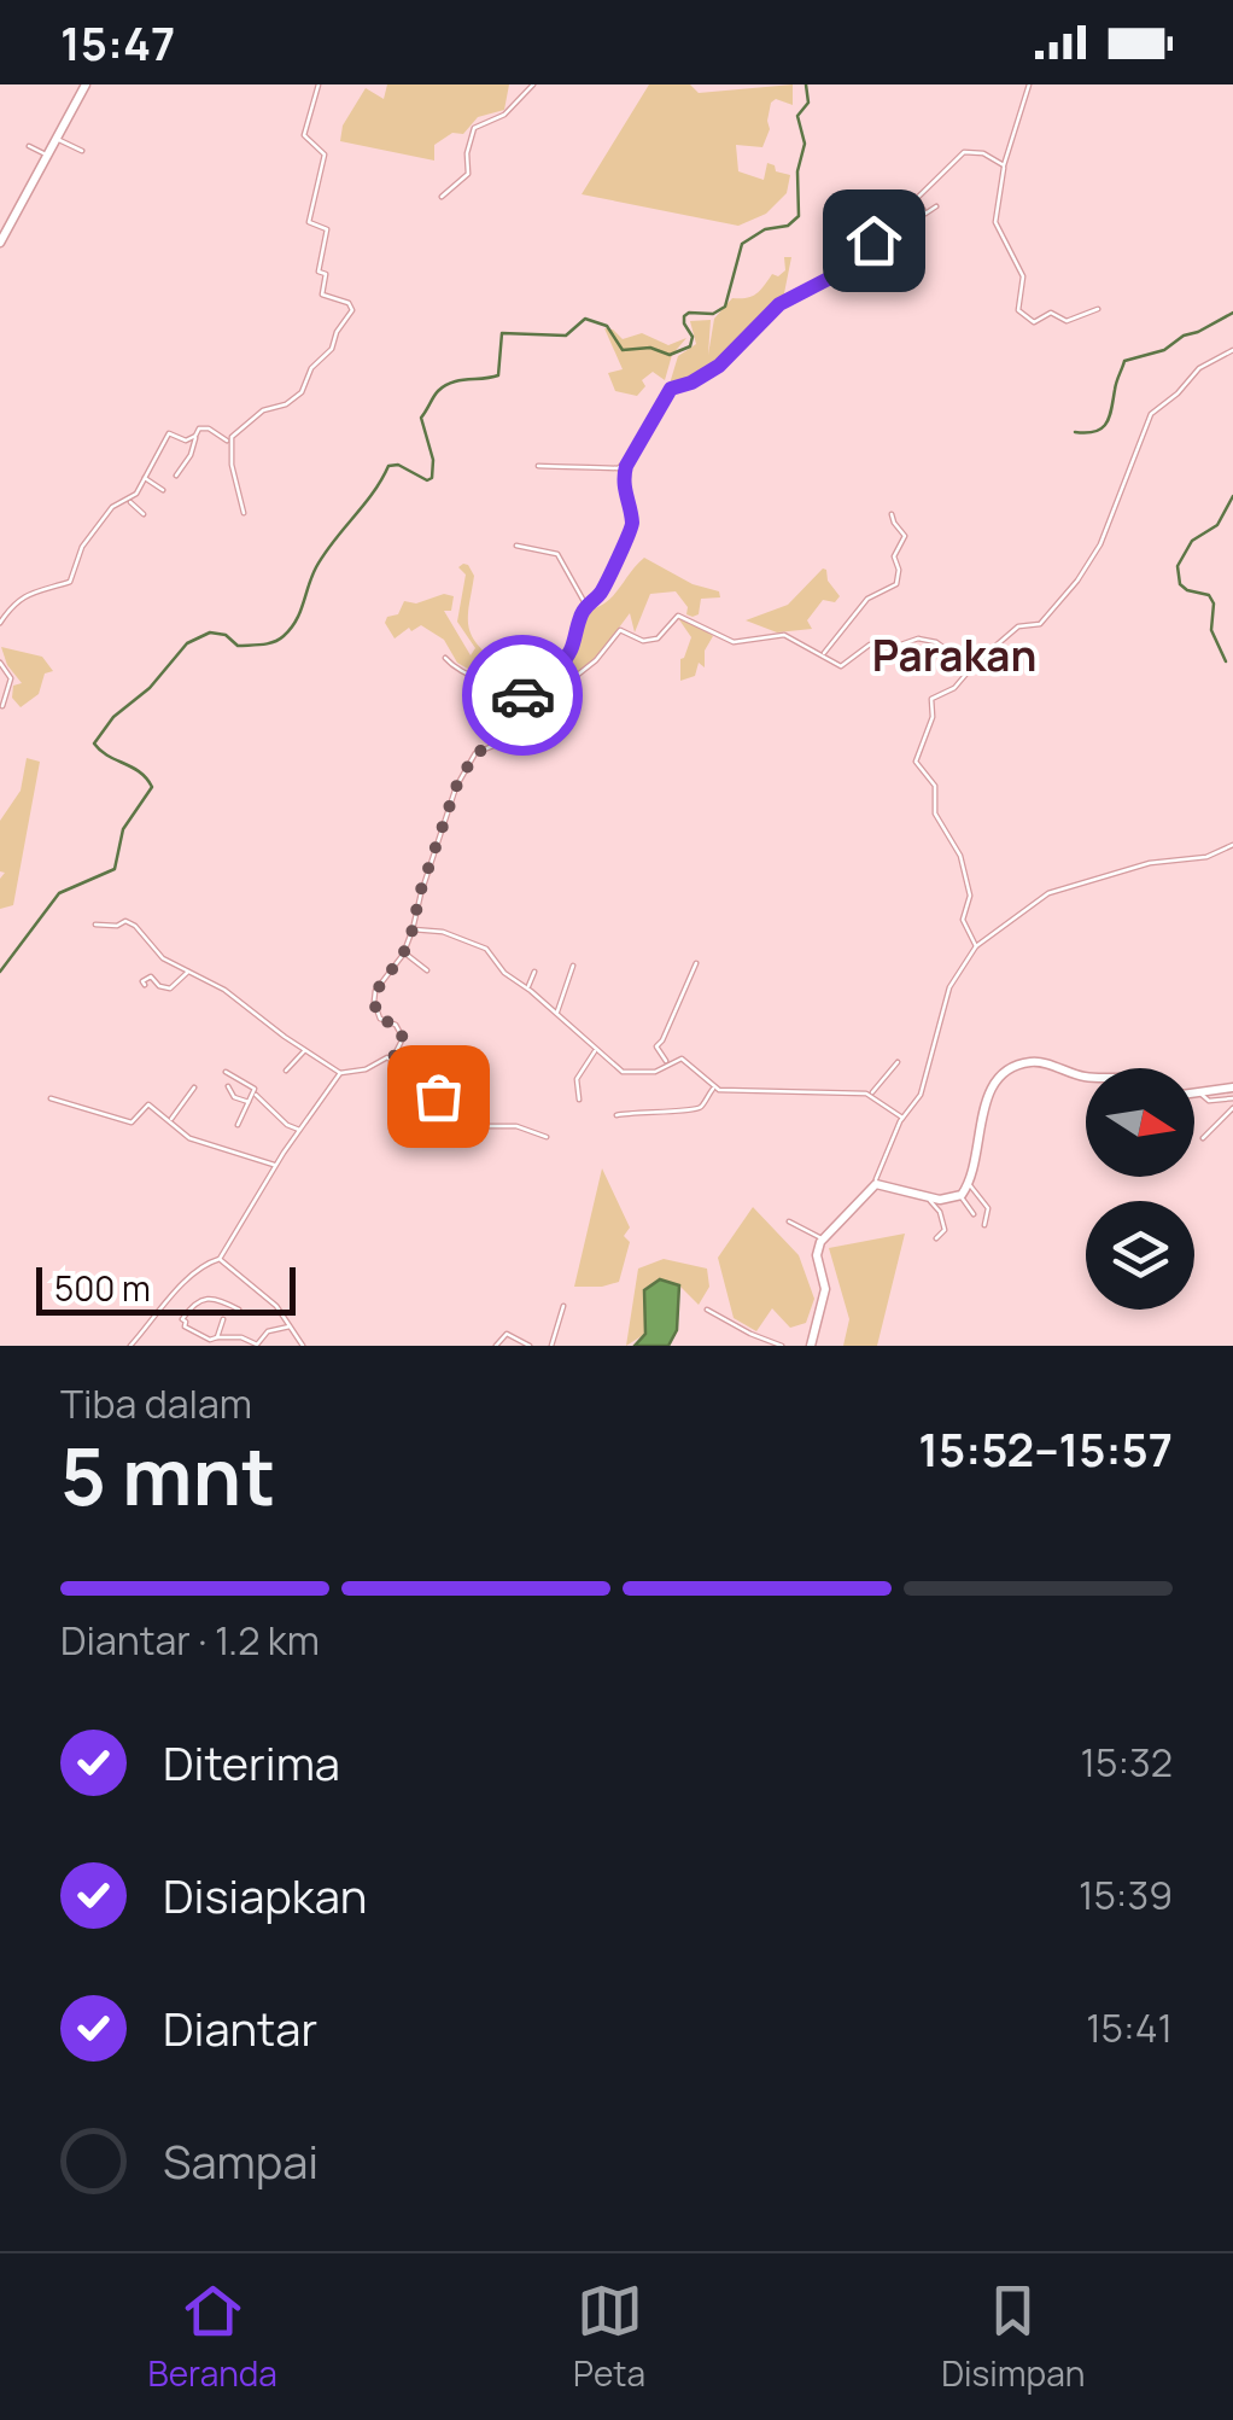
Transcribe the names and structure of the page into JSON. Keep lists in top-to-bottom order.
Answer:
{
  "districts": ["Parakan"],
  "scale_bar": "500 m",
  "north": "right",
  "page": {
    "status": "15:47",
    "scale": "500 m",
    "heading": ["5 mnt", "Tiba dalam", "15:52–15:57"],
    "bar": "Diantar · 1.2 km",
    "list": [
      ["Diterima", "15:32"],
      ["Disiapkan", "15:39"],
      ["Diantar", "15:41"],
      "Sampai"
    ],
    "tabs": ["Beranda", "Peta", "Disimpan"]
  }
}
